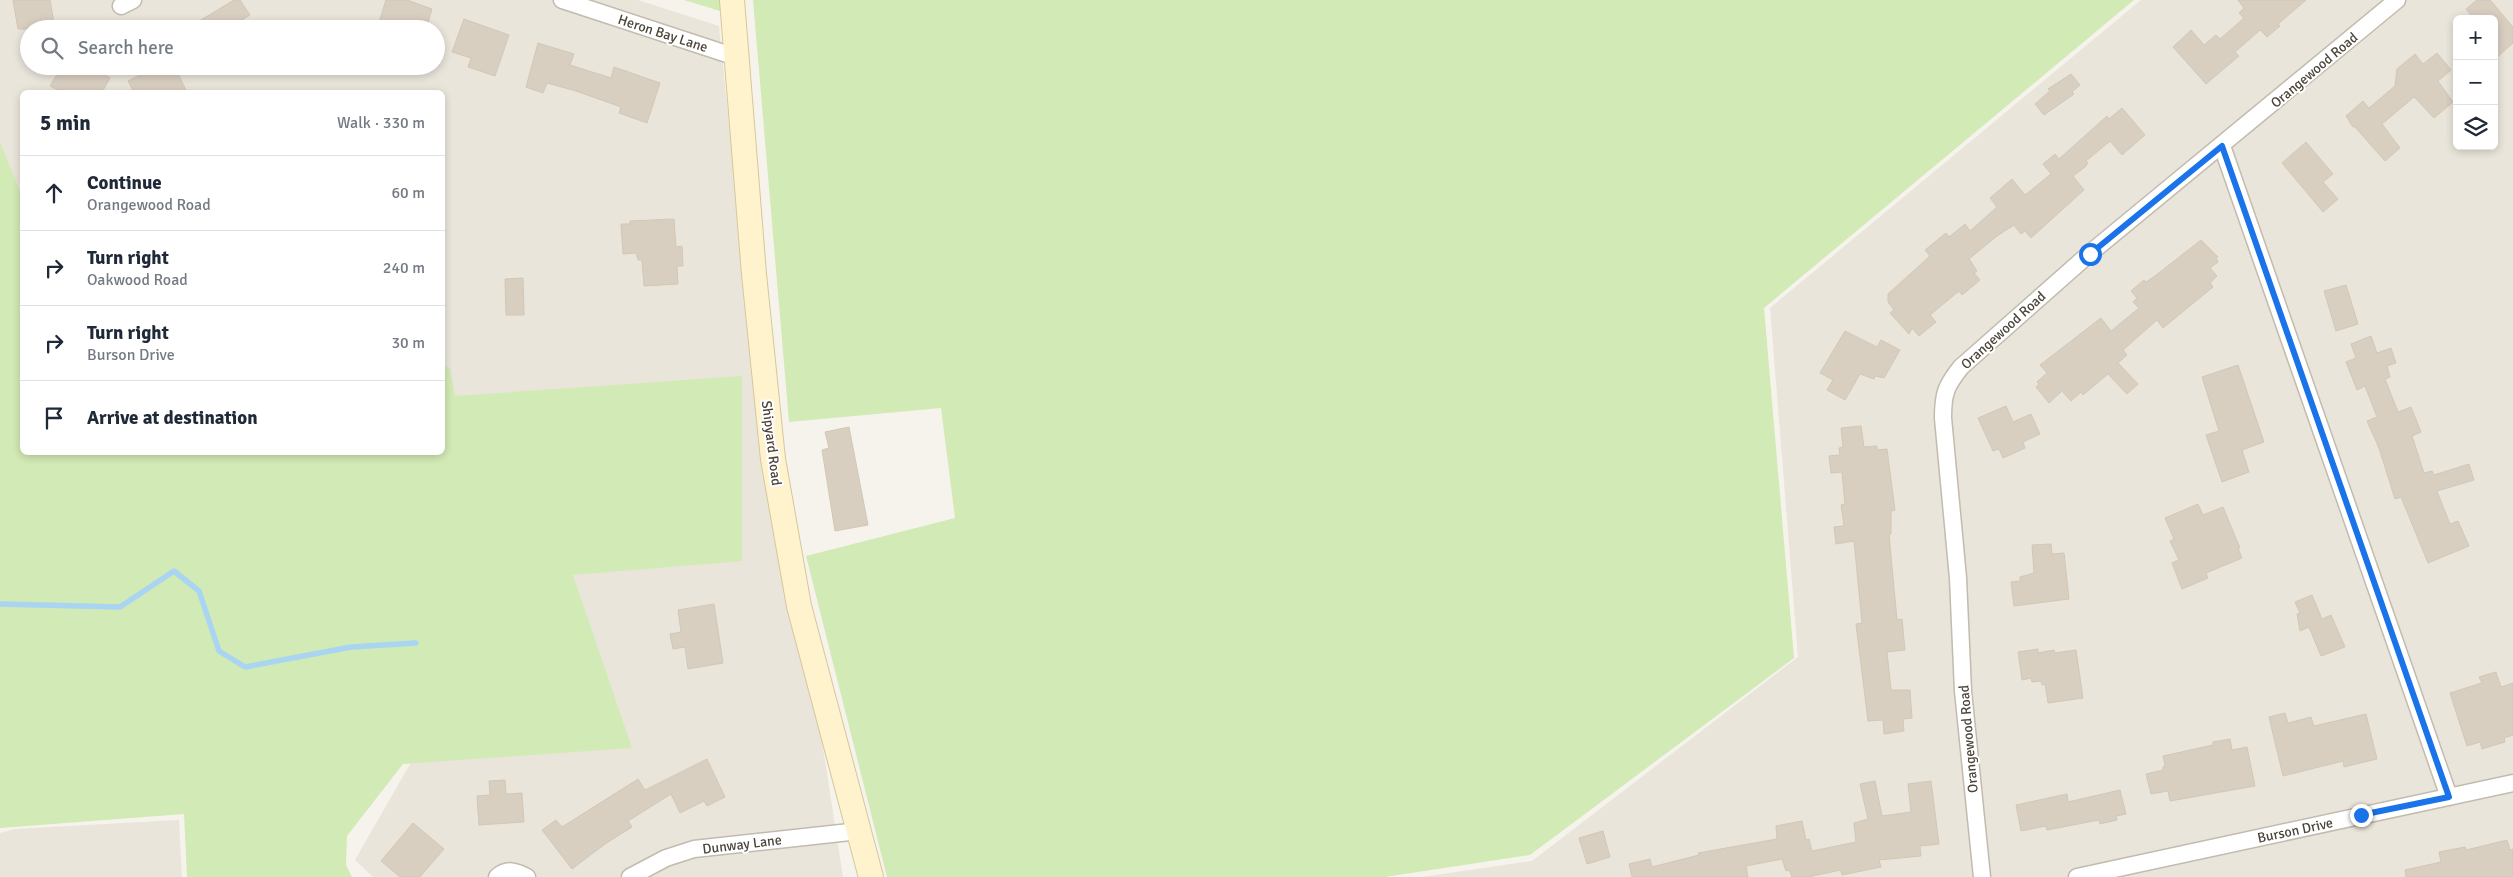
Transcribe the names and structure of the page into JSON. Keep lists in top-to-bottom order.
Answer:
{
  "streets": {
    "street": [
      "Heron Bay Lane",
      "Orangewood Road",
      "Shipyard Road",
      "Burson Drive",
      "Dunway Lane"
    ]
  },
  "crossings": [
    ["Heron Bay Lane", "Shipyard Road"],
    ["Shipyard Road", "Dunway Lane"]
  ],
  "page": {
    "map_buttons": ["+", "−"],
    "search": "Search here",
    "heading": ["5 min", "Walk · 330 m"],
    "list": [
      ["Continue", "Orangewood Road", "60 m"],
      ["Turn right", "Oakwood Road", "240 m"],
      ["Turn right", "Burson Drive", "30 m"],
      "Arrive at destination"
    ]
  }
}
